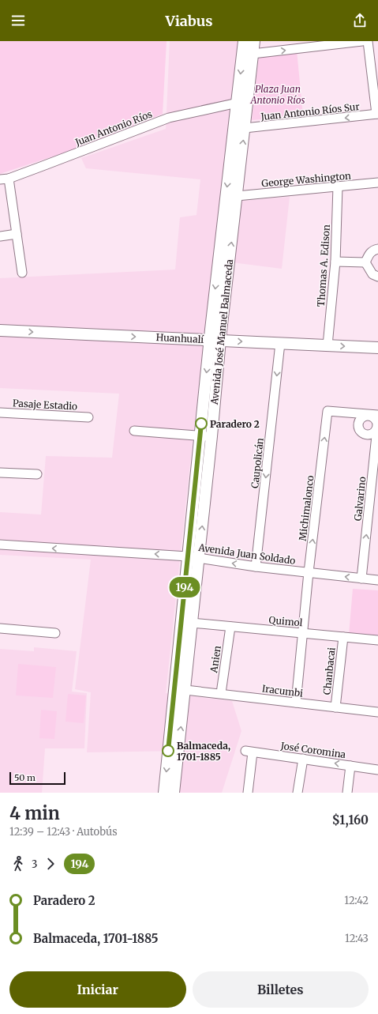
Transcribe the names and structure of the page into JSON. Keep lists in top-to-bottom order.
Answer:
{
  "streets": {
    "main road": ["Avenida José Manuel Balmaceda", "Huanhualí"],
    "street": [
      "Juan Antonio Ríos Sur",
      "Juan Antonio Ríos",
      "George Washington",
      "Thomas A. Edison",
      "Pasaje Estadio",
      "Caupolicán",
      "Galvarino",
      "Michimalonco",
      "Avenida Juan Soldado",
      "Quimol",
      "Anien",
      "Chanbacai",
      "Iracumbi",
      "José Coromina"
    ]
  },
  "crossings": [
    ["Juan Antonio Ríos Sur", "Avenida José Manuel Balmaceda"],
    ["Juan Antonio Ríos", "Avenida José Manuel Balmaceda"],
    ["George Washington", "Thomas A. Edison"],
    ["George Washington", "Avenida José Manuel Balmaceda"],
    ["Thomas A. Edison", "Huanhualí"],
    ["Avenida José Manuel Balmaceda", "Huanhualí"],
    ["Avenida José Manuel Balmaceda", "Avenida Juan Soldado"],
    ["Avenida José Manuel Balmaceda", "Quimol"],
    ["Avenida José Manuel Balmaceda", "Iracumbi"],
    ["Huanhualí", "Caupolicán"],
    ["Caupolicán", "Avenida Juan Soldado"],
    ["Galvarino", "Michimalonco"],
    ["Galvarino", "Avenida Juan Soldado"],
    ["Michimalonco", "Avenida Juan Soldado"],
    ["Michimalonco", "Quimol"],
    ["Michimalonco", "Iracumbi"],
    ["Quimol", "Anien"],
    ["Quimol", "Chanbacai"],
    ["Anien", "Iracumbi"],
    ["Chanbacai", "Iracumbi"]
  ],
  "one_way": [
    "Huanhualí",
    "Caupolicán",
    "Galvarino",
    "Michimalonco",
    "Avenida Juan Soldado"
  ],
  "parks": ["Plaza Juan Antonio Ríos"],
  "places": ["Paradero 2", "Balmaceda, 1701-1885"],
  "lines": ["bus line 194"],
  "scale_bar": "50 m",
  "page": {
    "header": "Viabus",
    "on_map": "194",
    "scale": "50 m",
    "heading": ["4 min", "12:39 – 12:43 · Autobús", "$1,160"],
    "legs": ["3", "194"],
    "list": [
      {
        "name": "Paradero 2",
        "value": "12:42"
      },
      {
        "name": "Balmaceda, 1701-1885",
        "value": "12:43"
      }
    ],
    "buttons": ["Iniciar", "Billetes"]
  }
}
